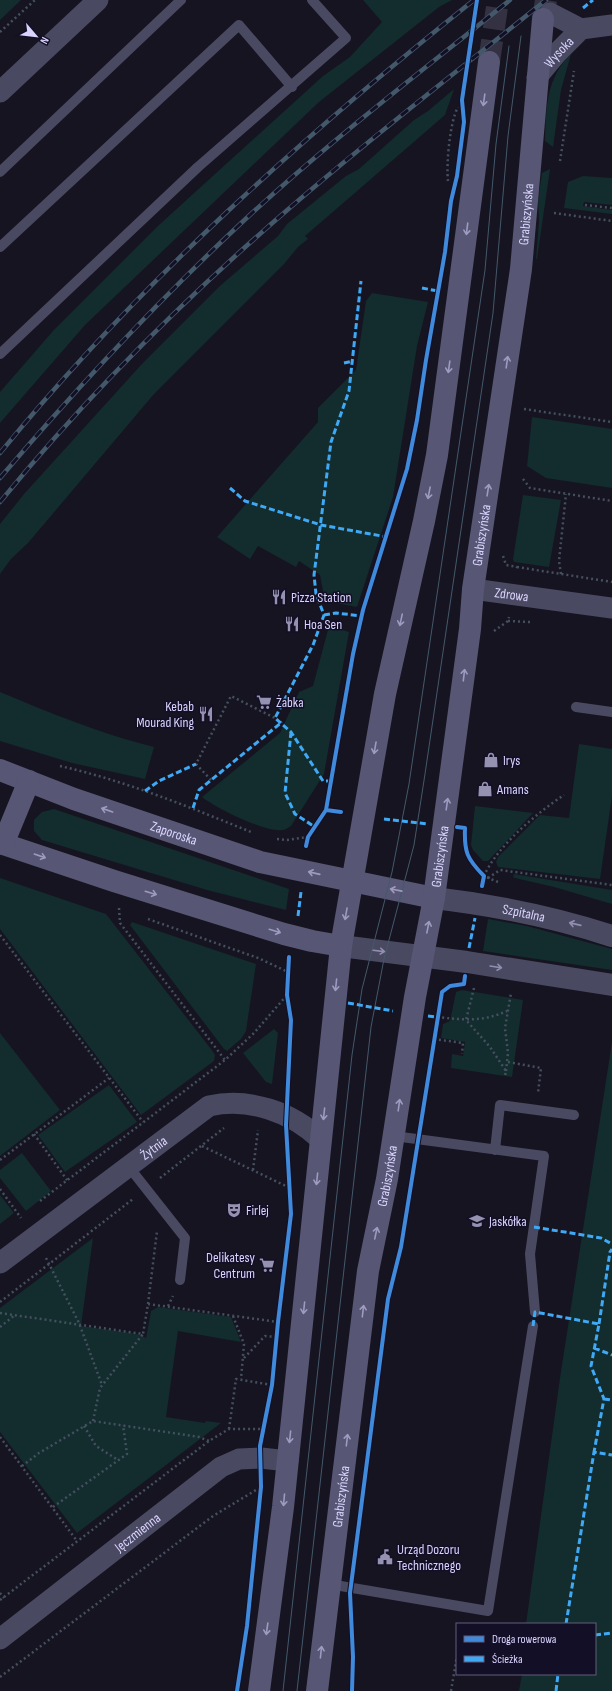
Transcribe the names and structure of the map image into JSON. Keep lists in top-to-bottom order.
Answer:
{
  "streets": {
    "main road": ["Grabiszyńska", "Zaporoska"],
    "street": [
      "Wysoka",
      "Zdrowa",
      "Szpitalna",
      "Żytnia",
      "Jęczmienna"
    ]
  },
  "crossings": [
    ["Wysoka", "Grabiszyńska"],
    ["Grabiszyńska", "Zdrowa"],
    ["Grabiszyńska", "Zaporoska"],
    ["Grabiszyńska", "Szpitalna"],
    ["Zaporoska", "Szpitalna"]
  ],
  "places": {
    "restaurant": ["Pizza Station", "Hoa Sen", "Kebab Mourad King"],
    "supermarket": ["Żabka", "Delikatesy Centrum"],
    "shop": ["Irys", "Amans"],
    "theatre": ["Firlej"],
    "school or university": ["Jaskółka"],
    "public building": ["Urząd Dozoru Technicznego"]
  },
  "legend": ["Droga rowerowa", "Ścieżka"],
  "north": "bottom right"
}
